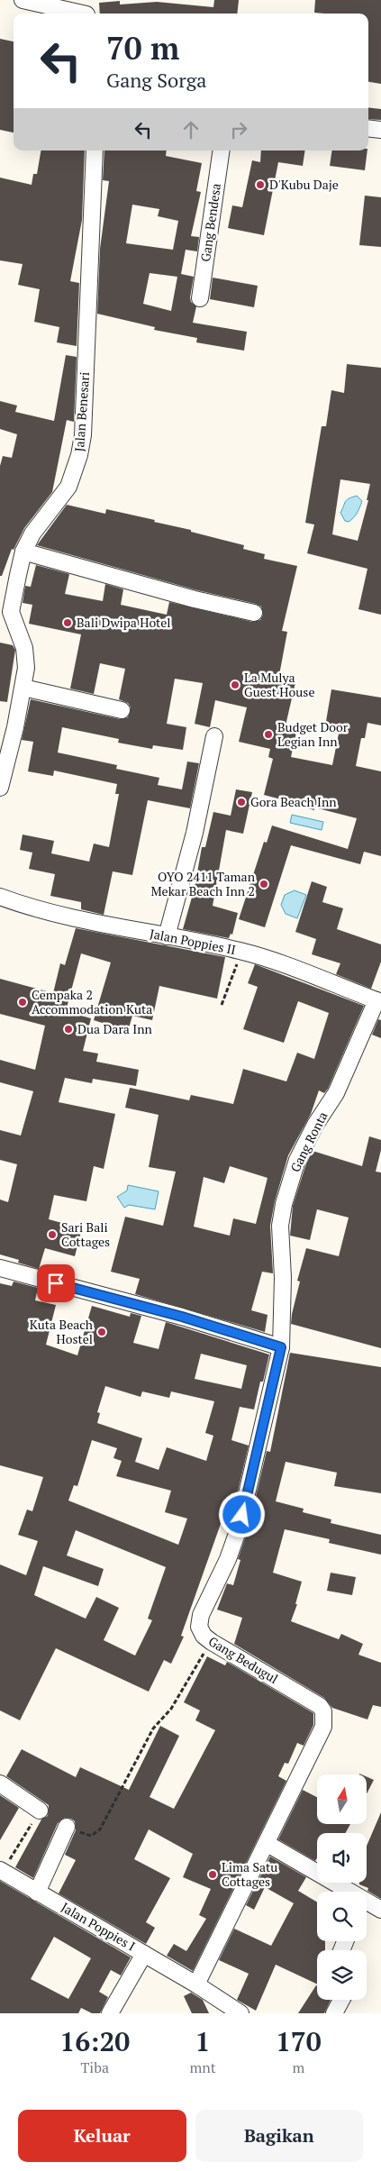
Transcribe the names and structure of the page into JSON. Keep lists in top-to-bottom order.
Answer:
{
  "streets": {
    "street": [
      "Gang Bendesa",
      "Jalan Benesari",
      "Jalan Poppies II",
      "Gang Ronta",
      "Gang Bedugul",
      "Jalan Poppies I"
    ]
  },
  "crossings": [
    ["Jalan Poppies II", "Gang Ronta"],
    ["Gang Ronta", "Gang Bedugul"],
    ["Gang Bedugul", "Jalan Poppies I"]
  ],
  "places": [
    "D'Kubu Daje",
    "Bali Dwipa Hotel",
    "La Mulya Guest House",
    "Budget Door Legian Inn",
    "Gora Beach Inn",
    "OYO 2411 Taman Mekar Beach Inn 2",
    "Cempaka 2 Accommodation Kuta",
    "Dua Dara Inn",
    "Sari Bali Cottages",
    "Kuta Beach Hostel",
    "Lima Satu Cottages"
  ],
  "north": "top",
  "page": {
    "turn": ["70 m", "Gang Sorga"],
    "eta": [
      "16:20",
      "Tiba",
      "1",
      "mnt",
      "170",
      "m"
    ],
    "buttons": ["Keluar", "Bagikan"]
  }
}
